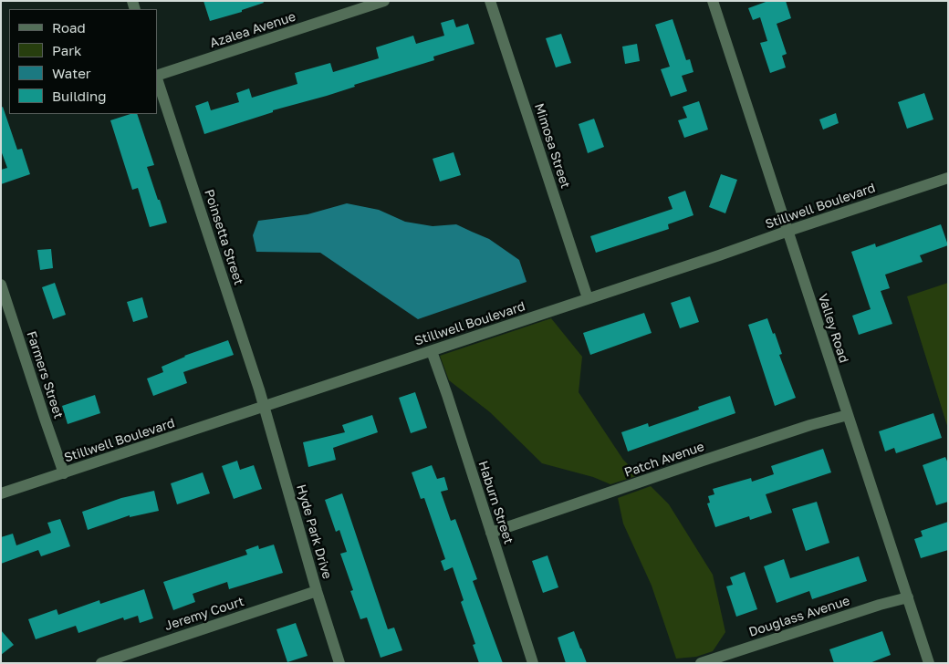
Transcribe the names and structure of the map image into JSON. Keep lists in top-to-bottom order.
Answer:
{
  "streets": {
    "street": [
      "Azalea Avenue",
      "Mimosa Street",
      "Stillwell Boulevard",
      "Poinsetta Street",
      "Valley Road",
      "Farmers Street",
      "Patch Avenue",
      "Haburn Street",
      "Hyde Park Drive",
      "Jeremy Court",
      "Douglass Avenue"
    ]
  },
  "crossings": [
    ["Mimosa Street", "Stillwell Boulevard"],
    ["Stillwell Boulevard", "Poinsetta Street"],
    ["Stillwell Boulevard", "Valley Road"],
    ["Stillwell Boulevard", "Farmers Street"],
    ["Stillwell Boulevard", "Haburn Street"],
    ["Stillwell Boulevard", "Hyde Park Drive"],
    ["Poinsetta Street", "Hyde Park Drive"],
    ["Valley Road", "Patch Avenue"],
    ["Valley Road", "Douglass Avenue"],
    ["Patch Avenue", "Haburn Street"],
    ["Hyde Park Drive", "Jeremy Court"]
  ],
  "legend": [
    "Road",
    "Park",
    "Water",
    "Building"
  ]
}
